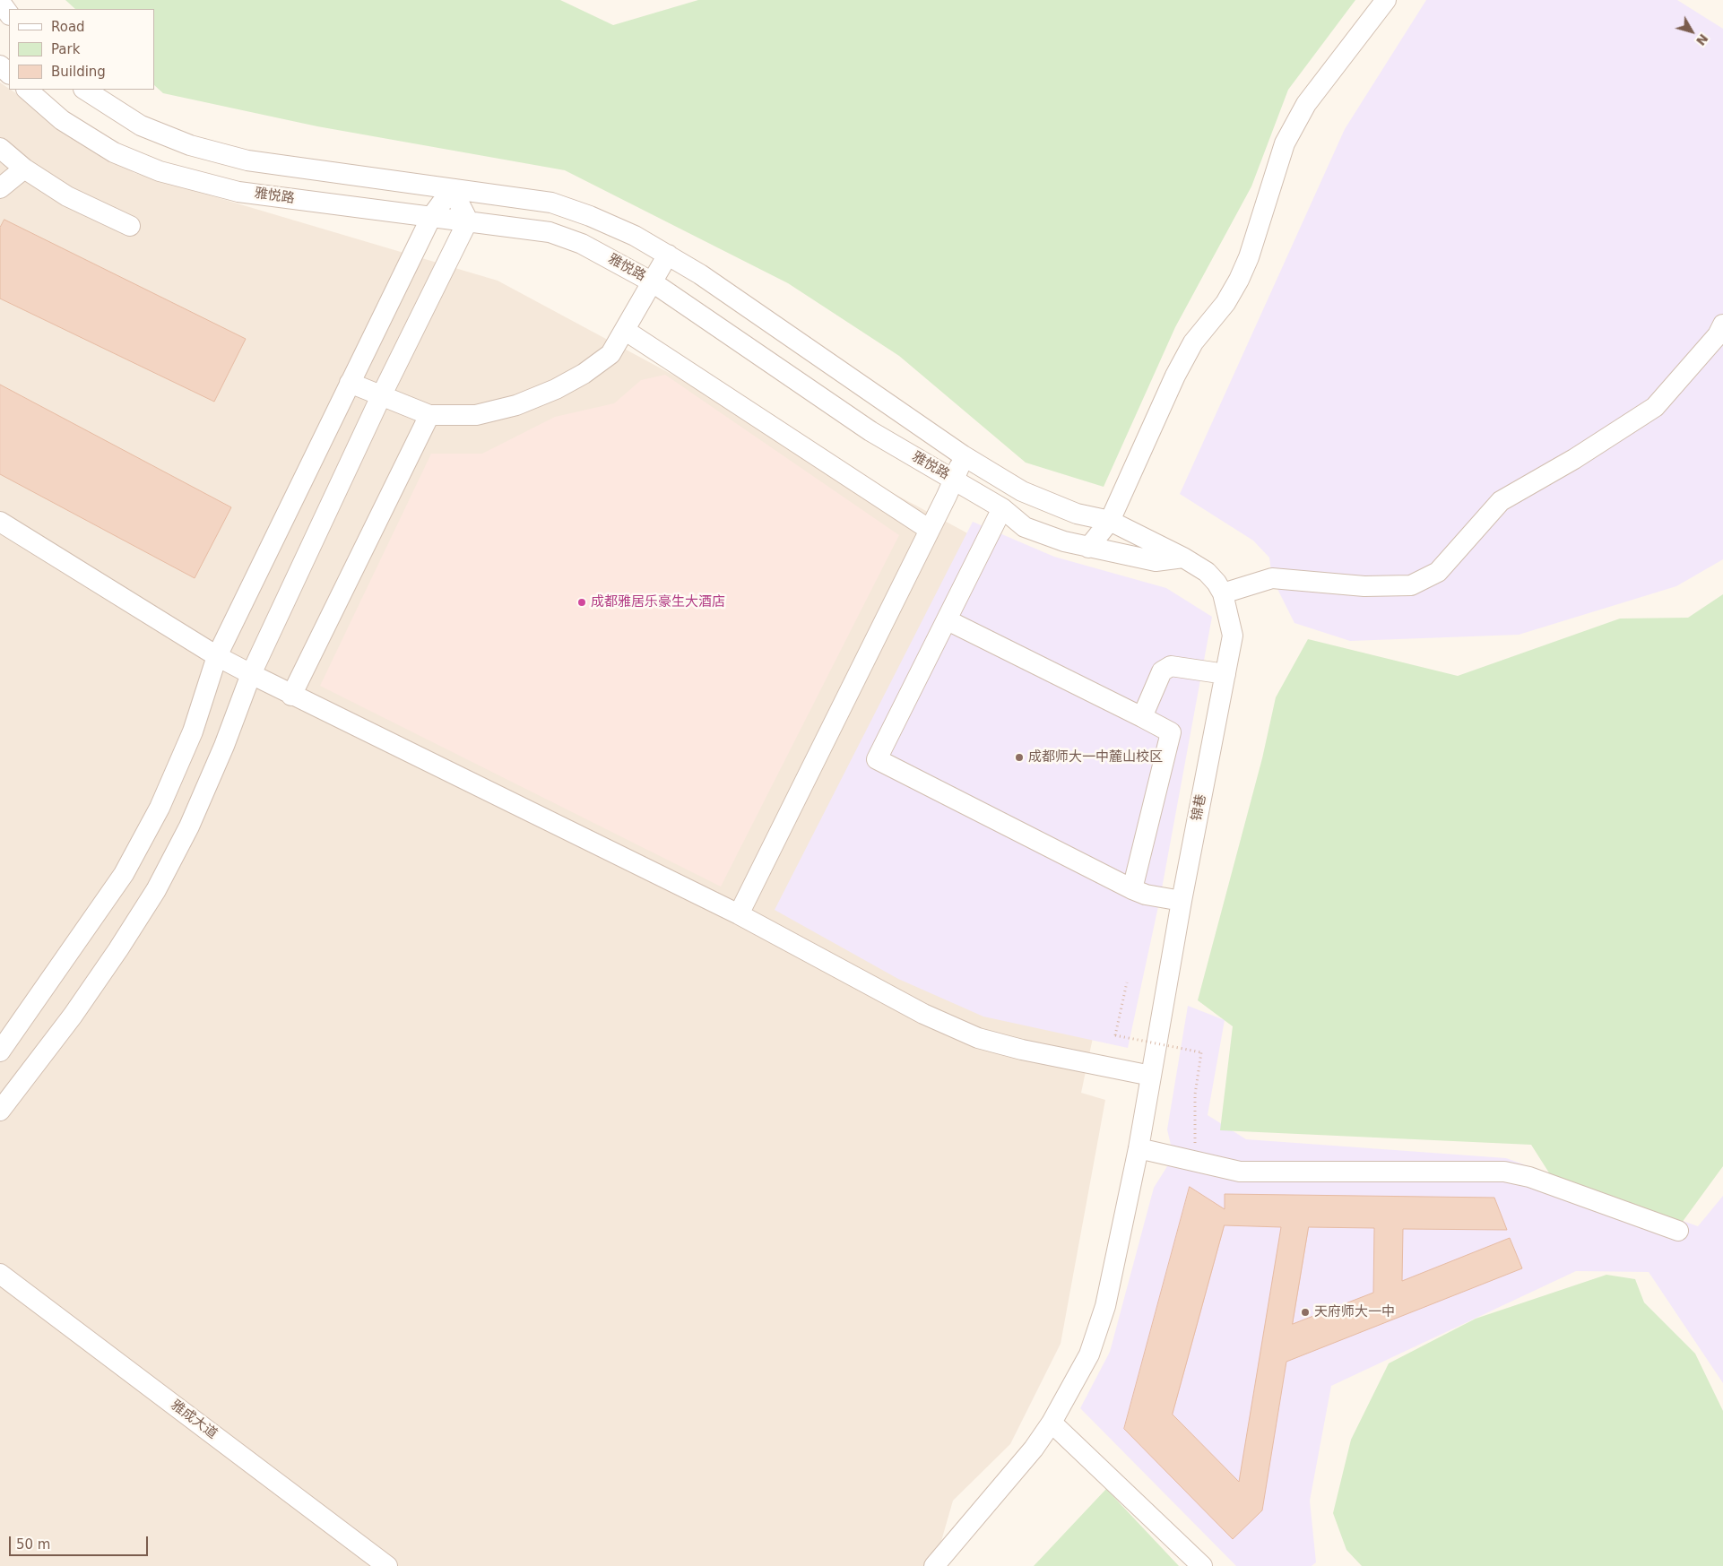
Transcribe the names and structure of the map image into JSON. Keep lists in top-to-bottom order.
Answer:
{
  "streets": {
    "street": ["雅悦路", "锦巷", "雅成大道"]
  },
  "crossings": [
    ["雅悦路", "锦巷"]
  ],
  "places": ["成都雅居乐豪生大酒店", "成都师大一中麓山校区", "天府师大一中"],
  "legend": ["Road", "Park", "Building"],
  "scale_bar": "50 m",
  "north": "bottom right"
}
